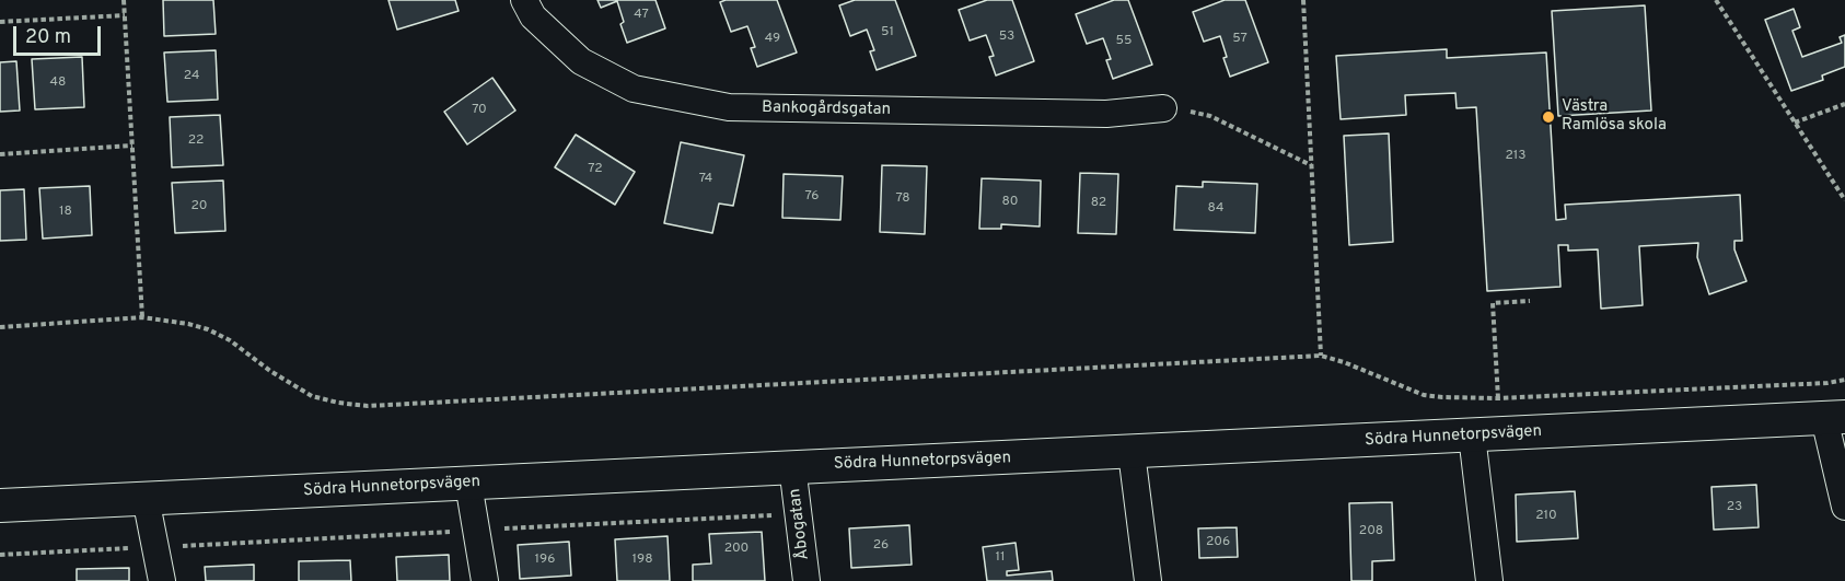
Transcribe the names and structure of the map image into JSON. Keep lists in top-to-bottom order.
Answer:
{
  "streets": {
    "street": ["Bankogårdsgatan", "Södra Hunnetorpsvägen", "Åbogatan"]
  },
  "crossings": [
    ["Södra Hunnetorpsvägen", "Åbogatan"]
  ],
  "places": ["Västra Ramlösa skola"],
  "house_numbers": [
    "47",
    "51",
    "53",
    "49",
    "57",
    "55",
    "24",
    "48",
    "70",
    "22",
    "213",
    "72",
    "74",
    "76",
    "78",
    "80",
    "82",
    "20",
    "84",
    "18",
    "23",
    "210",
    "208",
    "206",
    "26",
    "200",
    "11",
    "196",
    "198"
  ],
  "scale_bar": "20 m"
}
